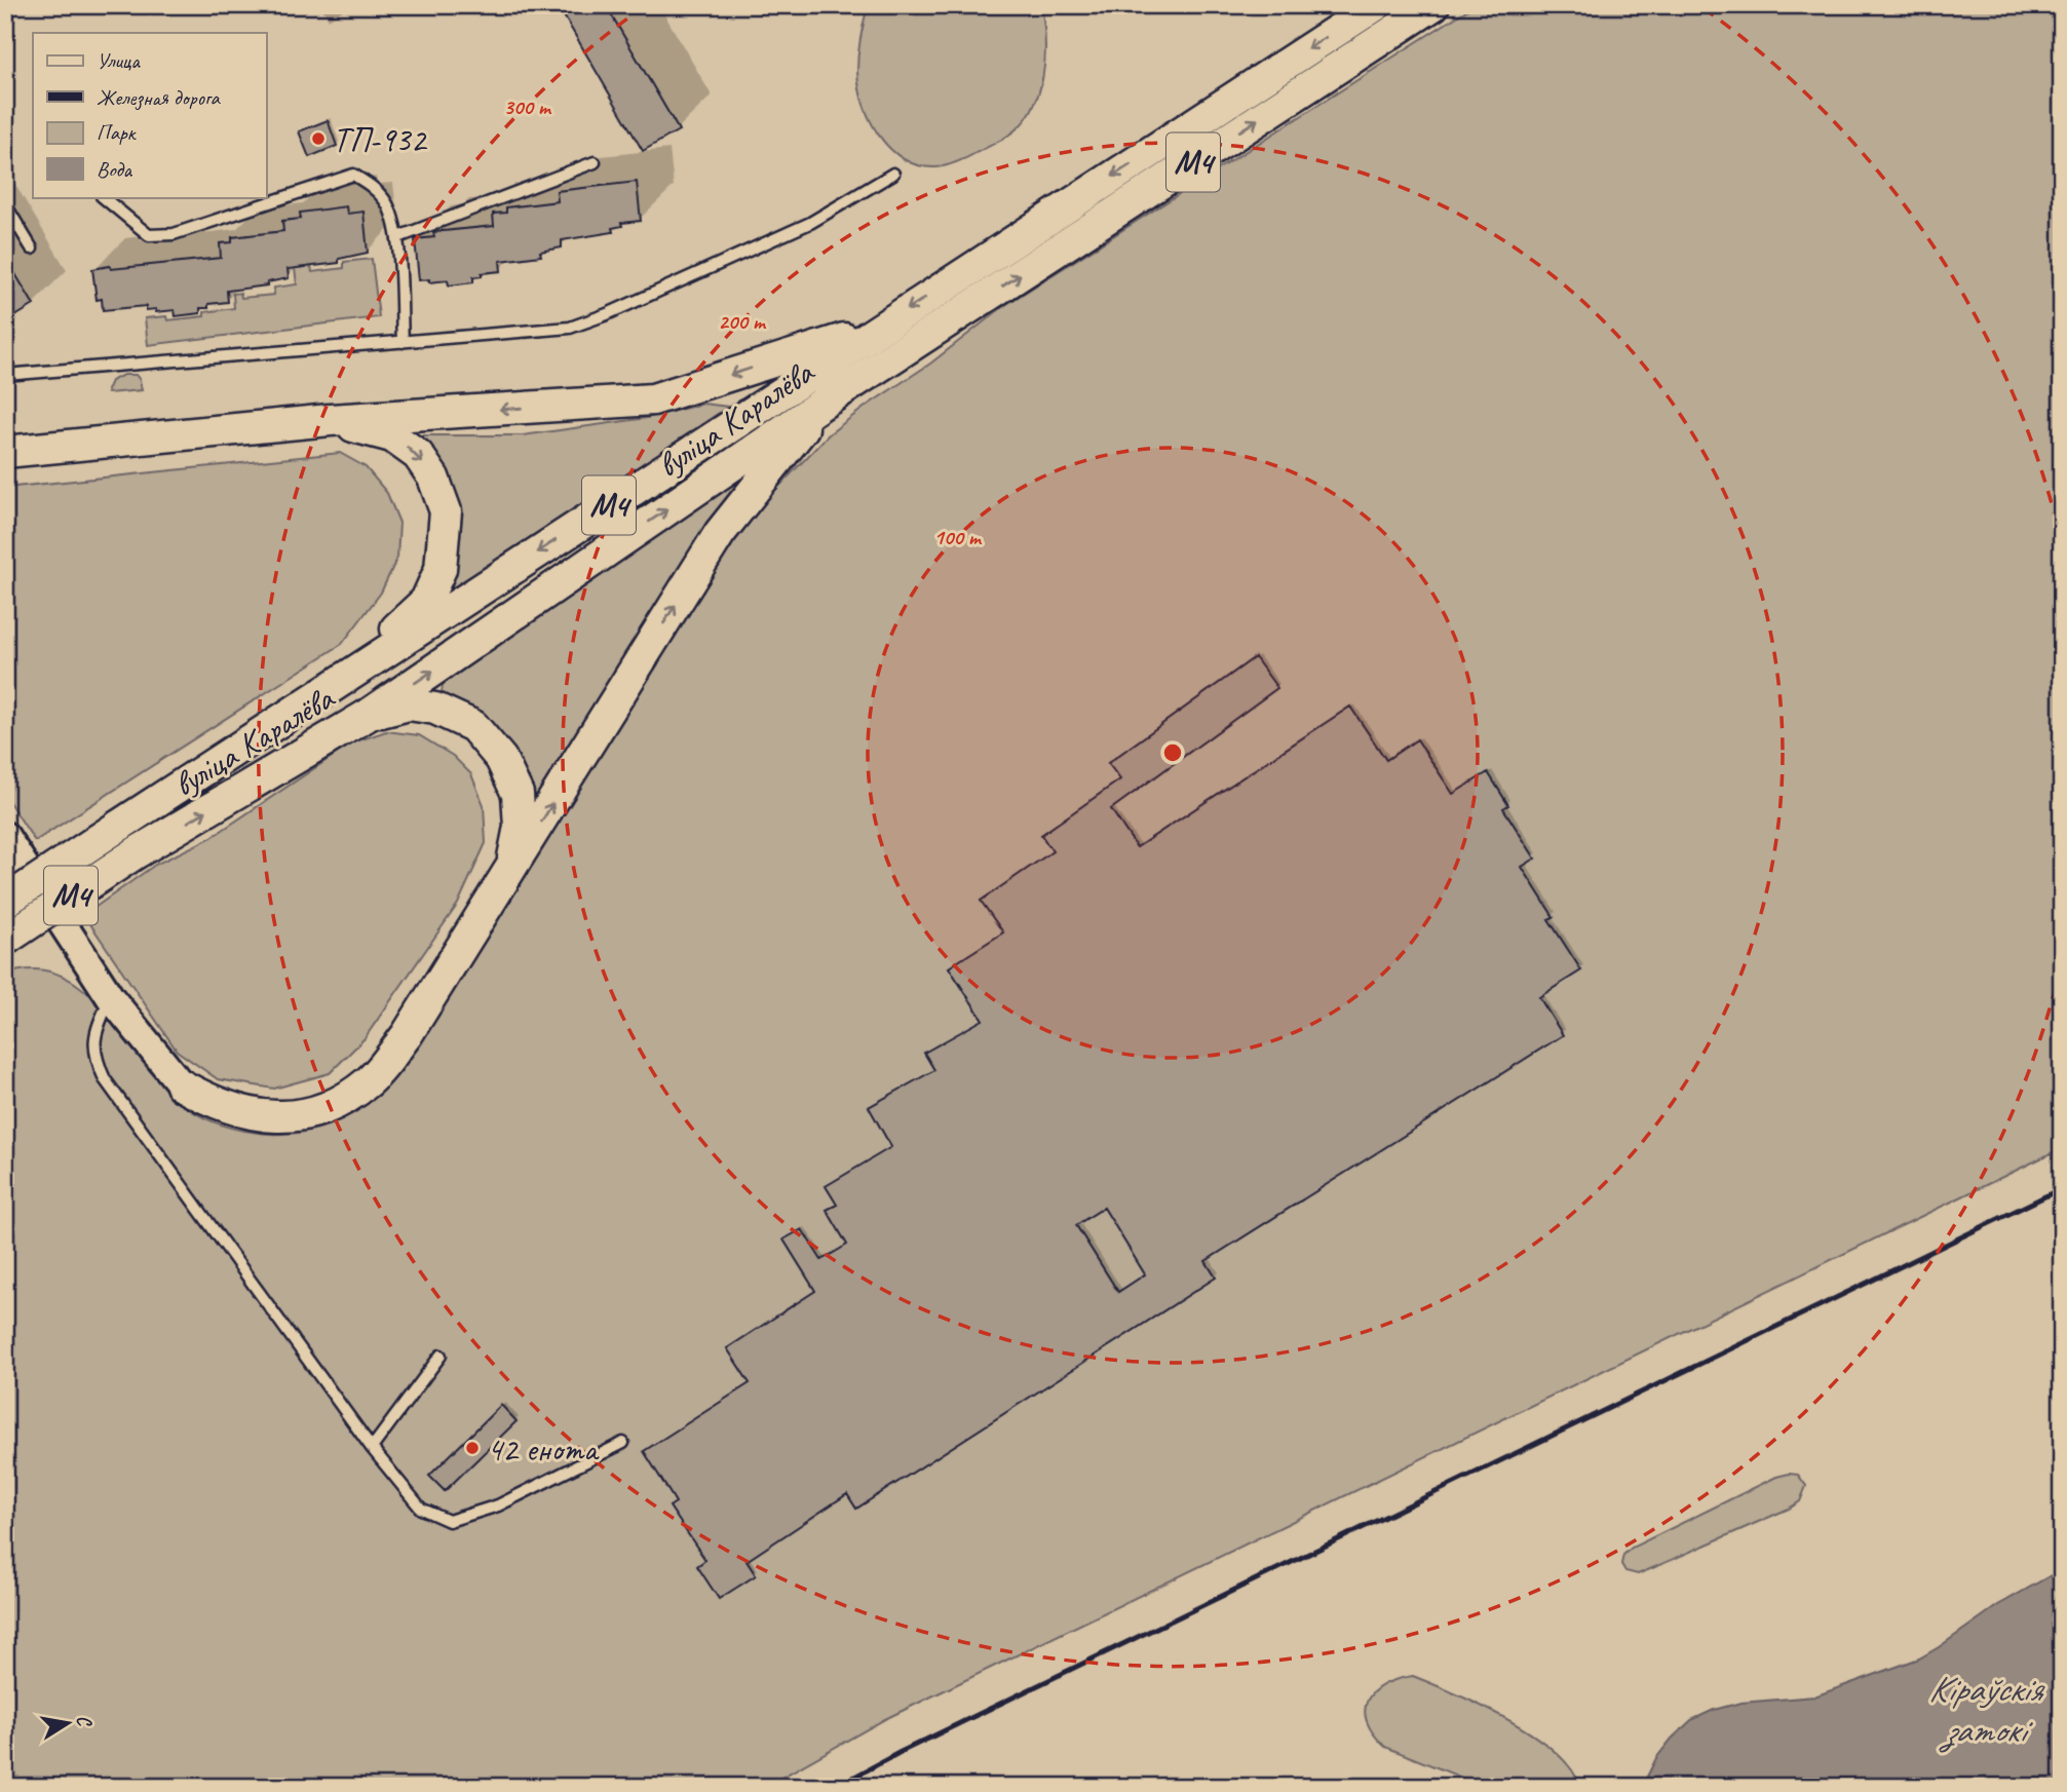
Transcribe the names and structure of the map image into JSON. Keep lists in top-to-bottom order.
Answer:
{
  "streets": {
    "main road": ["М4", "вуліца Каралёва"]
  },
  "water": ["Кіраўскія затокі"],
  "places": ["ТП-932", "42 енота"],
  "legend": [
    "Улица",
    "Железная дорога",
    "Парк",
    "Вода"
  ],
  "north": "right",
  "rings": ["300 m", "200 m", "100 m"]
}
